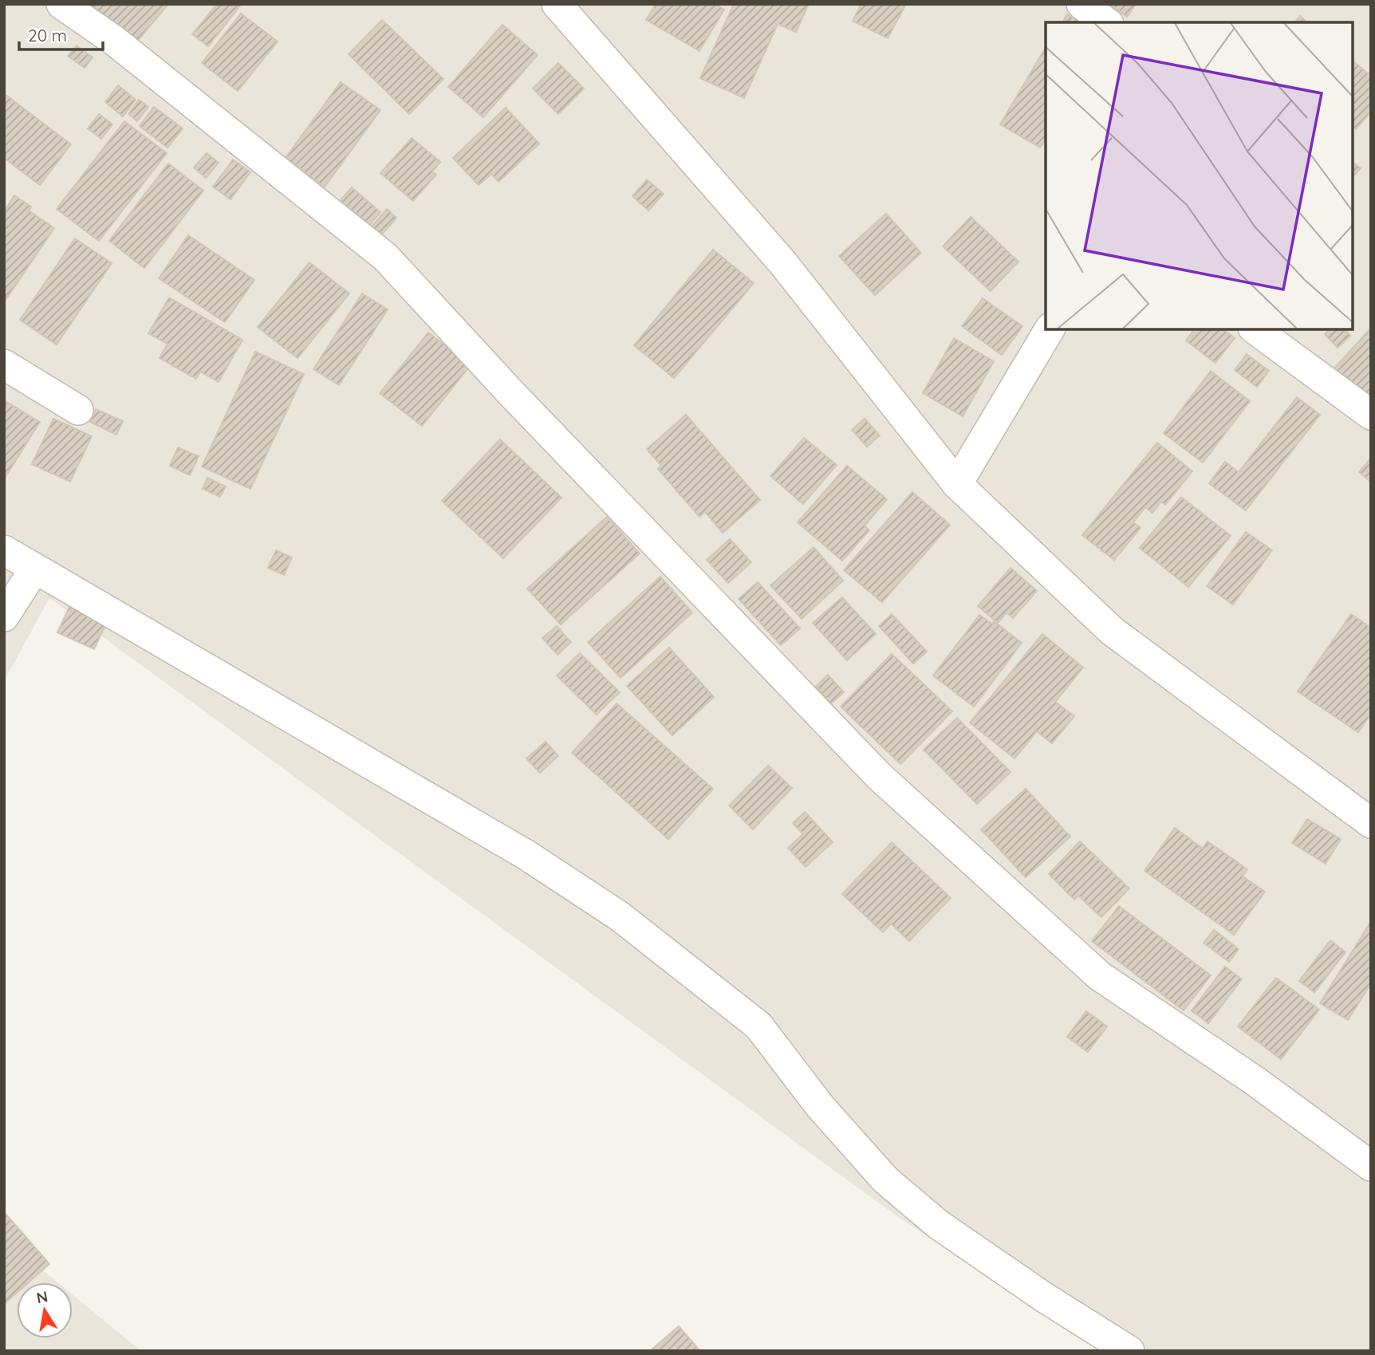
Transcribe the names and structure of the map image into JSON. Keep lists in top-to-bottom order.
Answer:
{
  "scale_bar": "20 m",
  "north": "top"
}
